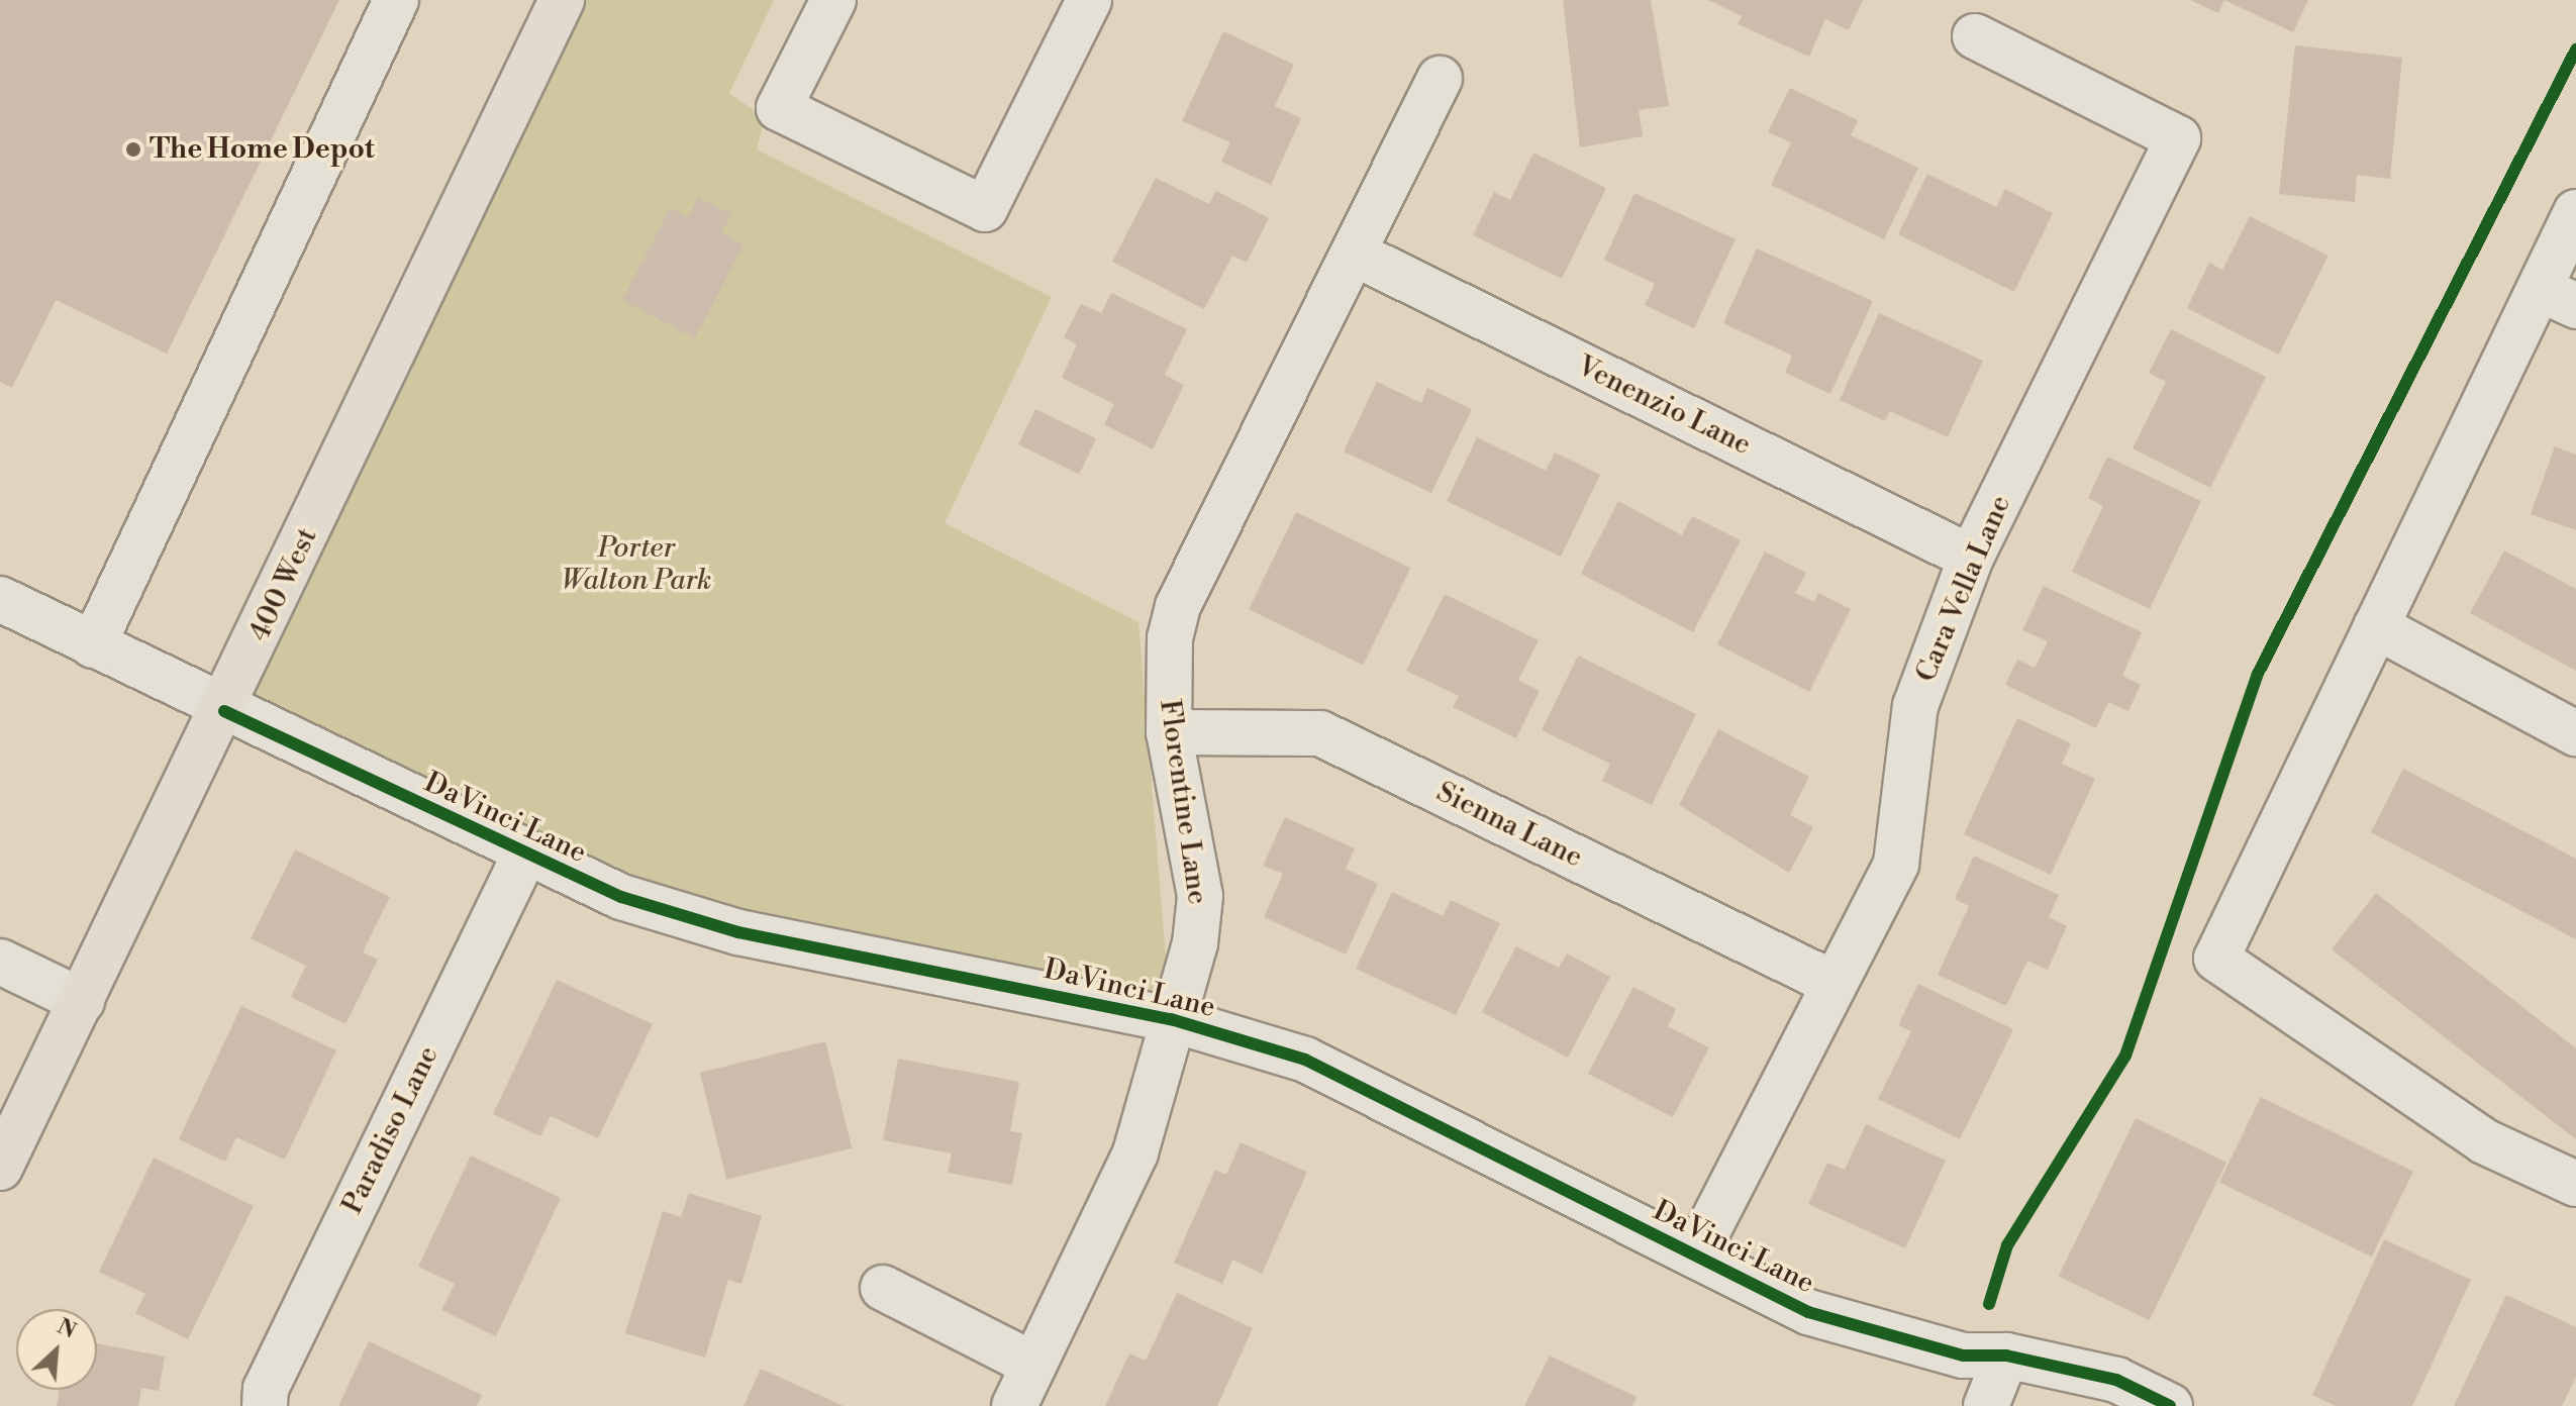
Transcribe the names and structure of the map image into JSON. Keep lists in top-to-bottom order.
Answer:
{
  "streets": {
    "main road": ["400 West"],
    "street": [
      "Venenzio Lane",
      "Cara Vella Lane",
      "Florentine Lane",
      "DaVinci Lane",
      "Sienna Lane",
      "Paradiso Lane"
    ]
  },
  "crossings": [
    ["Venenzio Lane", "Cara Vella Lane"],
    ["Venenzio Lane", "Florentine Lane"],
    ["400 West", "DaVinci Lane"],
    ["Cara Vella Lane", "DaVinci Lane"],
    ["Cara Vella Lane", "Sienna Lane"],
    ["Florentine Lane", "DaVinci Lane"],
    ["Florentine Lane", "Sienna Lane"],
    ["DaVinci Lane", "Paradiso Lane"]
  ],
  "parks": ["Porter Walton Park"],
  "places": ["The Home Depot"],
  "north": "top right"
}
